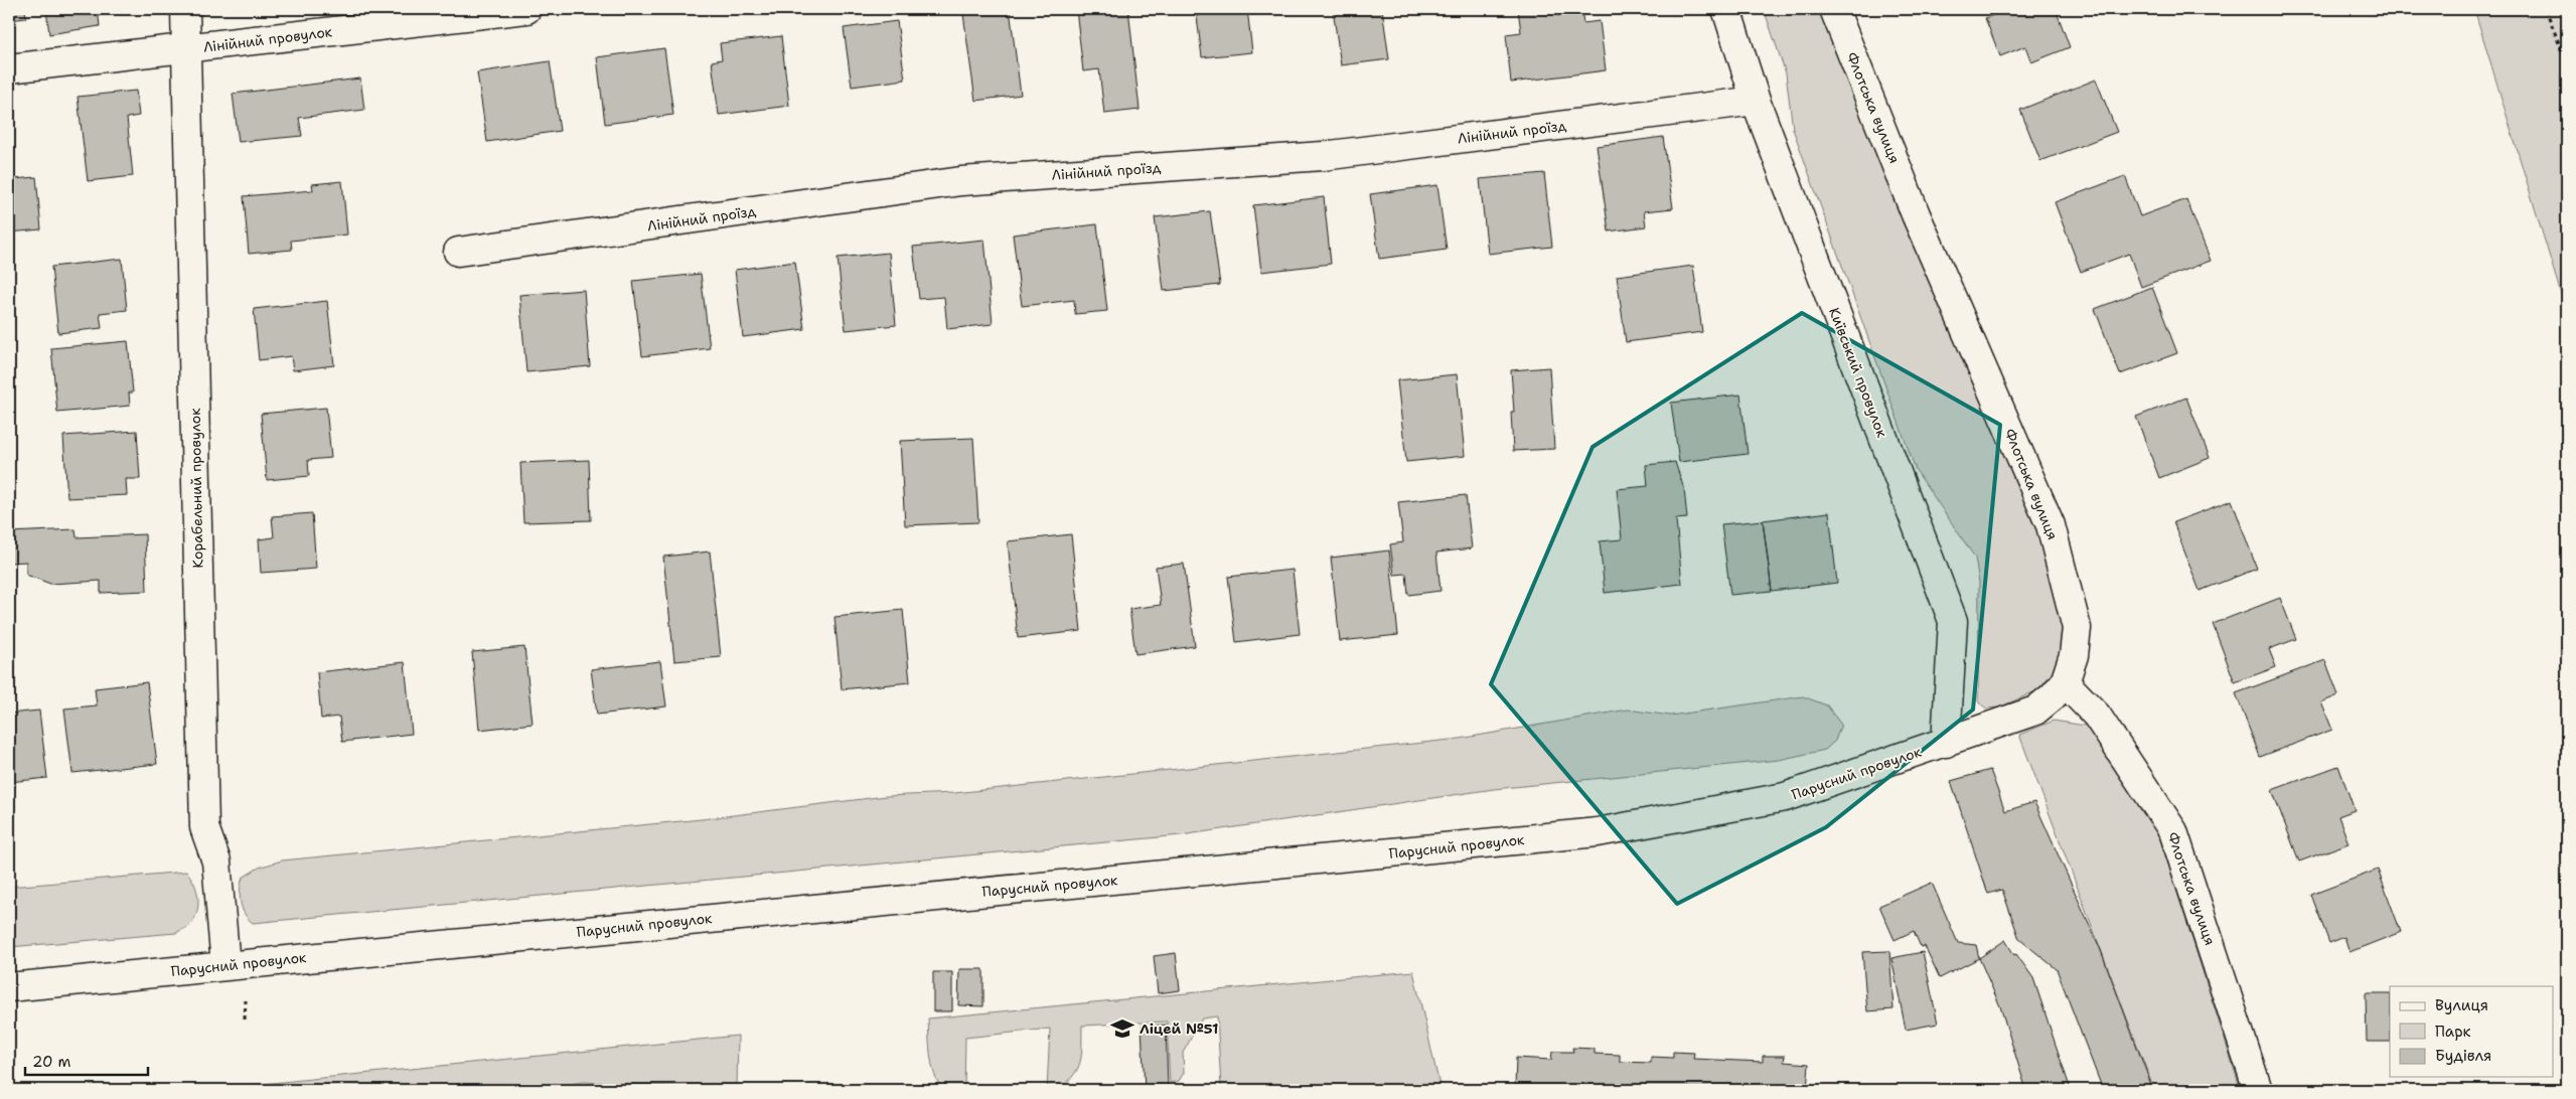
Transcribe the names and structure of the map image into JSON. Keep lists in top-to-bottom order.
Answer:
{
  "streets": {
    "street": [
      "Лінійний провулок",
      "Флотська вулиця",
      "Лінійний проїзд",
      "Київський провулок",
      "Корабельний провулок",
      "Парусний провулок"
    ]
  },
  "crossings": [
    ["Лінійний провулок", "Корабельний провулок"],
    ["Флотська вулиця", "Парусний провулок"],
    ["Лінійний проїзд", "Київський провулок"],
    ["Київський провулок", "Парусний провулок"],
    ["Корабельний провулок", "Парусний провулок"]
  ],
  "places": {
    "school or university": ["Ліцей №51"]
  },
  "legend": ["Вулиця", "Парк", "Будівля"],
  "scale_bar": "20 m"
}
